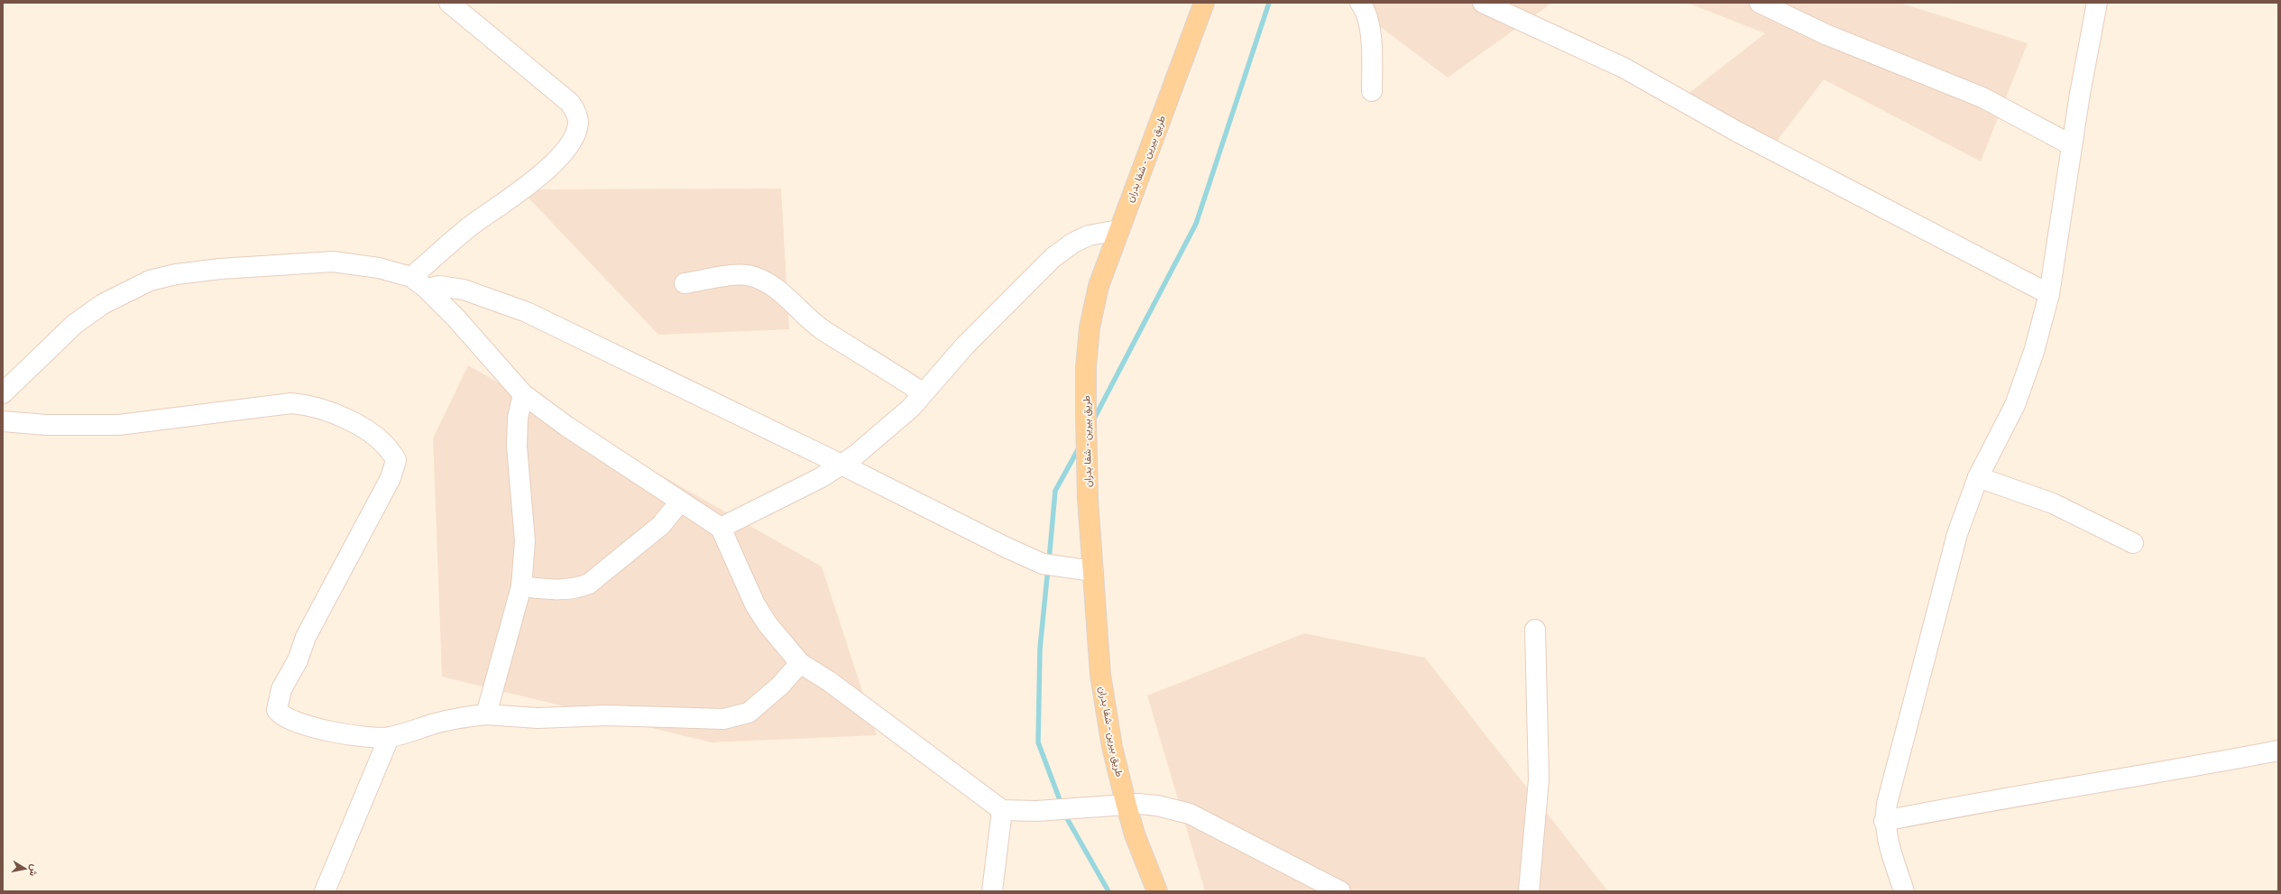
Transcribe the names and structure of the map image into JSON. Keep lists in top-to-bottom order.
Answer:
{
  "streets": {
    "main road": ["طريق بيرين - شفا بدران"]
  },
  "north": "right"
}
